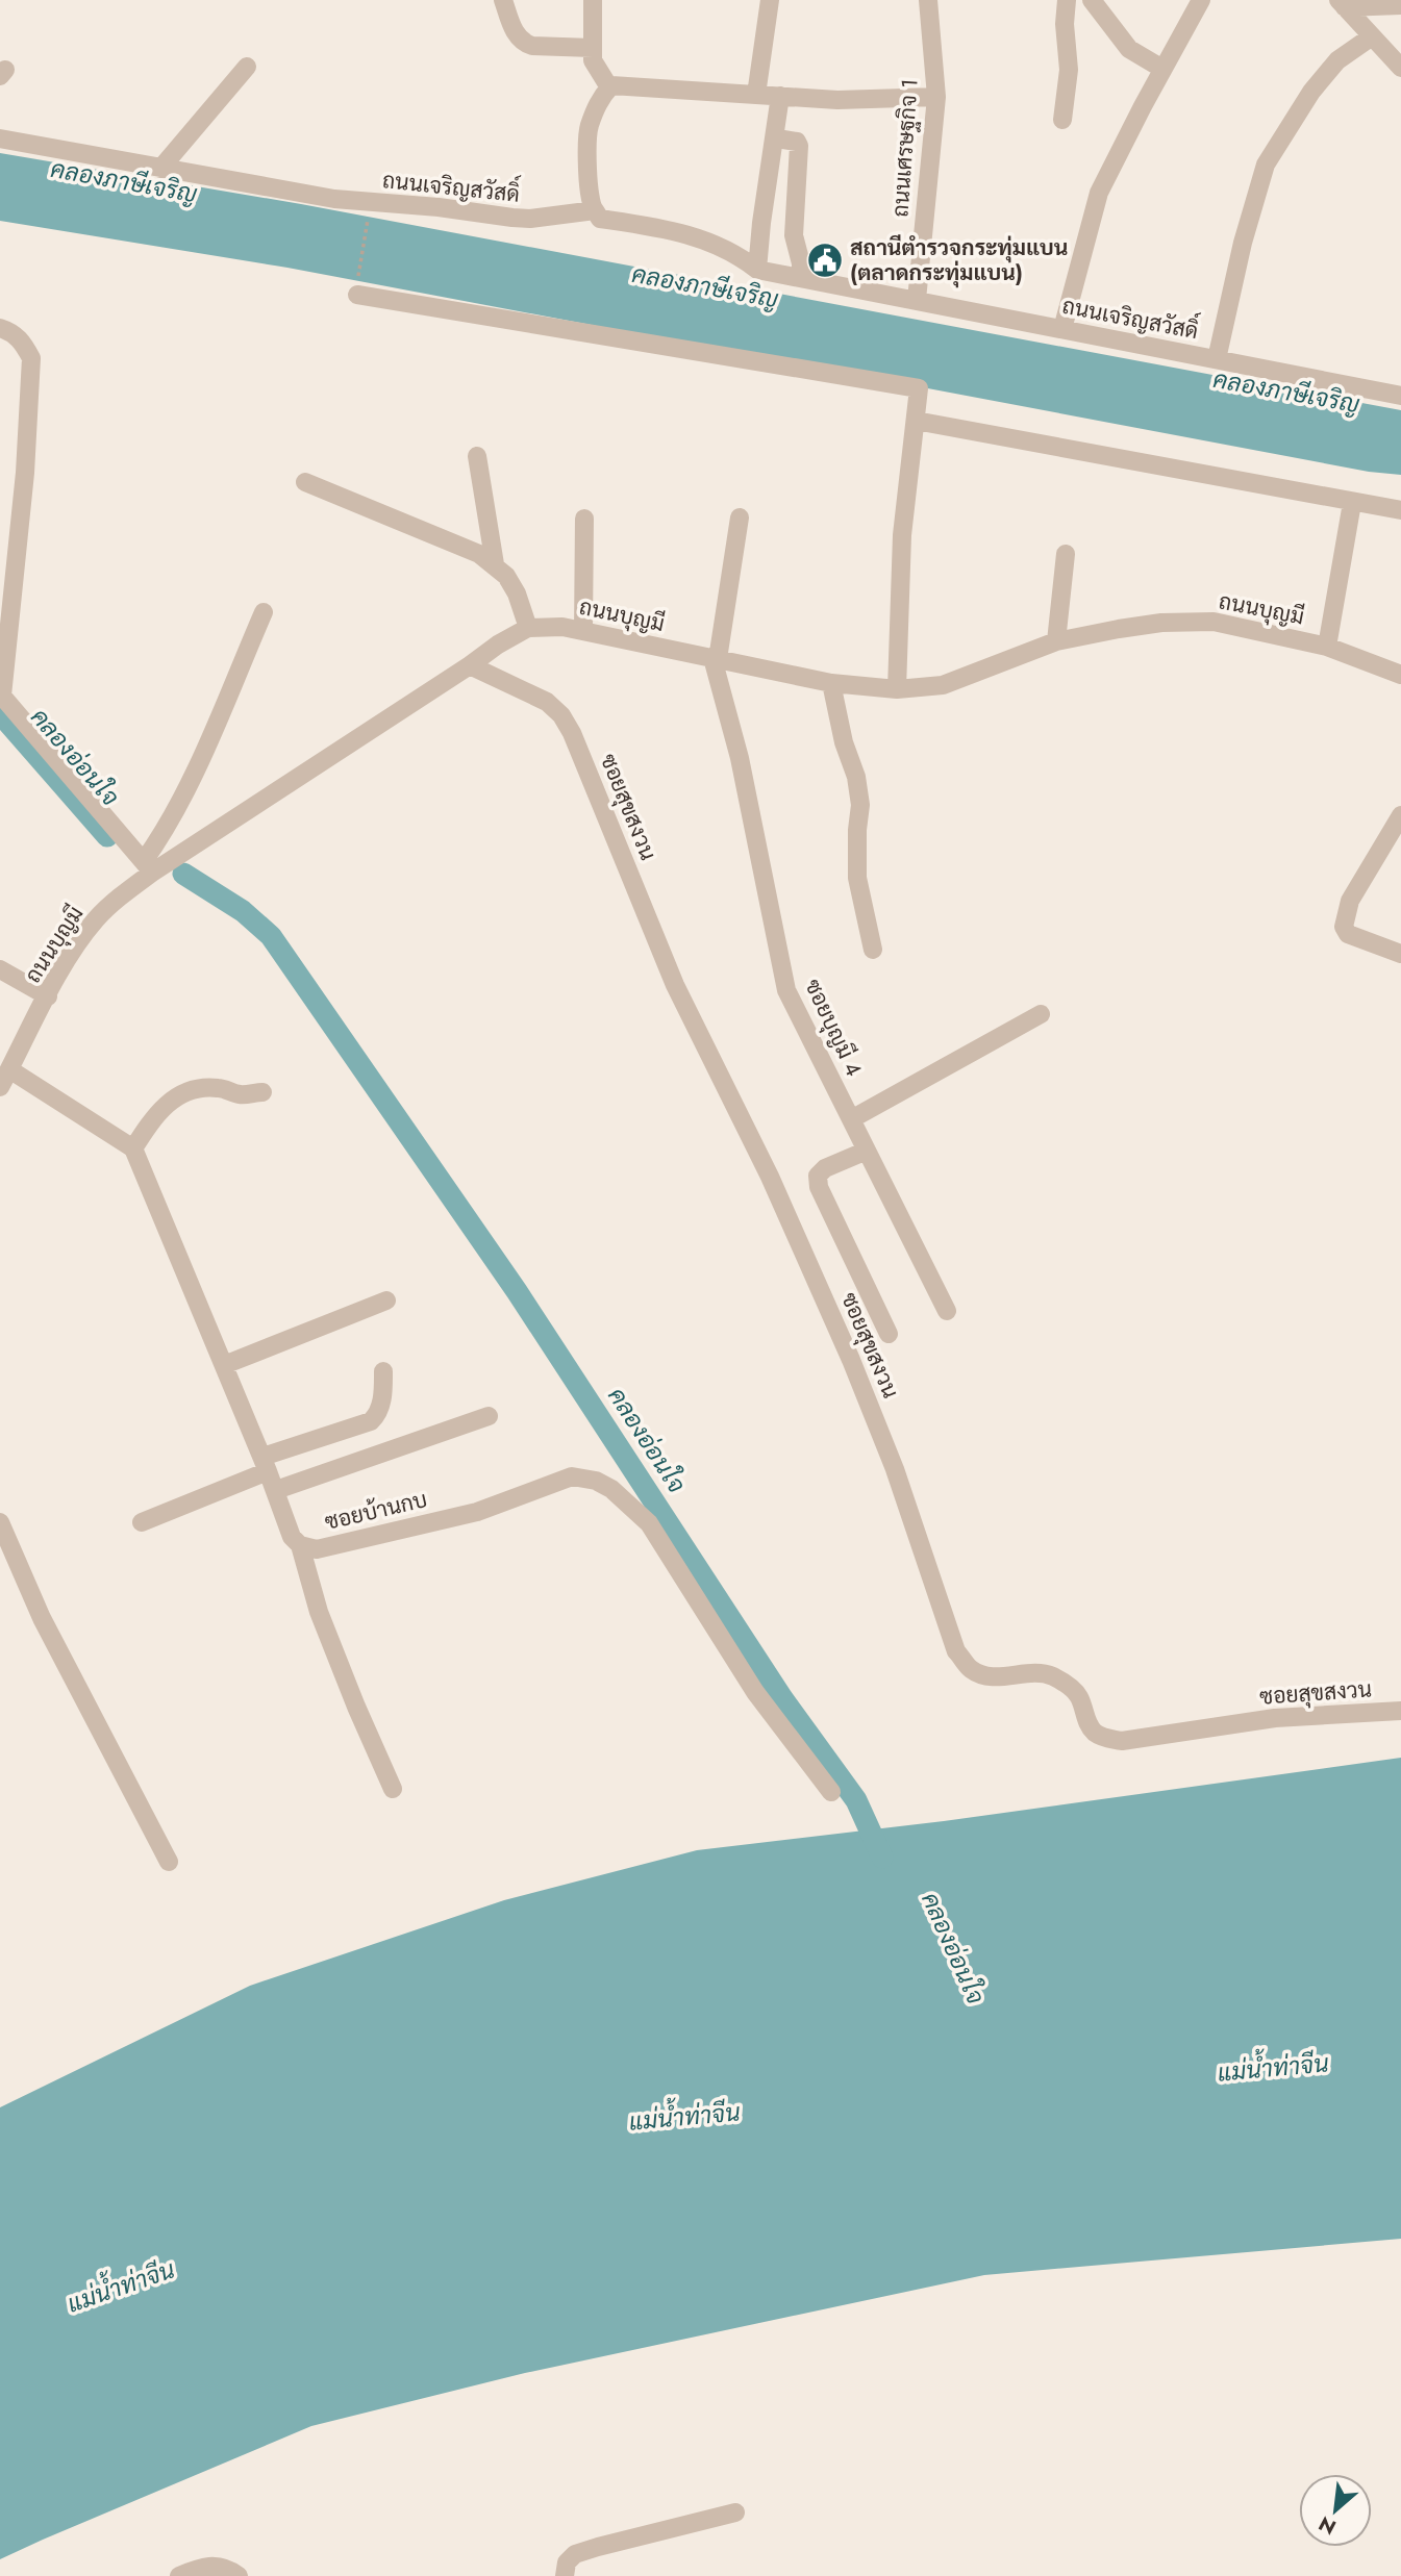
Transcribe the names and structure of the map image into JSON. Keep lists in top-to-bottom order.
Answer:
{
  "streets": {
    "street": [
      "ถนนเศรษฐกิจ 1",
      "ถนนเจริญสวัสดิ์",
      "ถนนบุญมี",
      "ซอยสุขสงวน",
      "ซอยบุญมี 4",
      "ซอยบ้านกบ"
    ]
  },
  "crossings": [
    ["ถนนเศรษฐกิจ 1", "ถนนเจริญสวัสดิ์"],
    ["ถนนบุญมี", "ซอยสุขสงวน"],
    ["ถนนบุญมี", "ซอยบุญมี 4"]
  ],
  "water": ["คลองภาษีเจริญ", "คลองอ่อนใจ", "แม่น้ำท่าจีน"],
  "places": {
    "public building": ["สถานีตำรวจกระทุ่มแบน (ตลาดกระทุ่มแบน)"]
  },
  "north": "bottom left"
}
